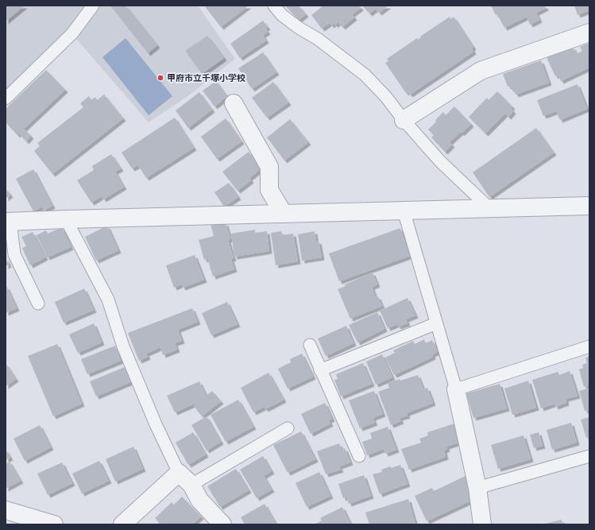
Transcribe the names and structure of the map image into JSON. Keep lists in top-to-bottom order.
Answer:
{
  "places": ["甲府市立千塚小学校"]
}
